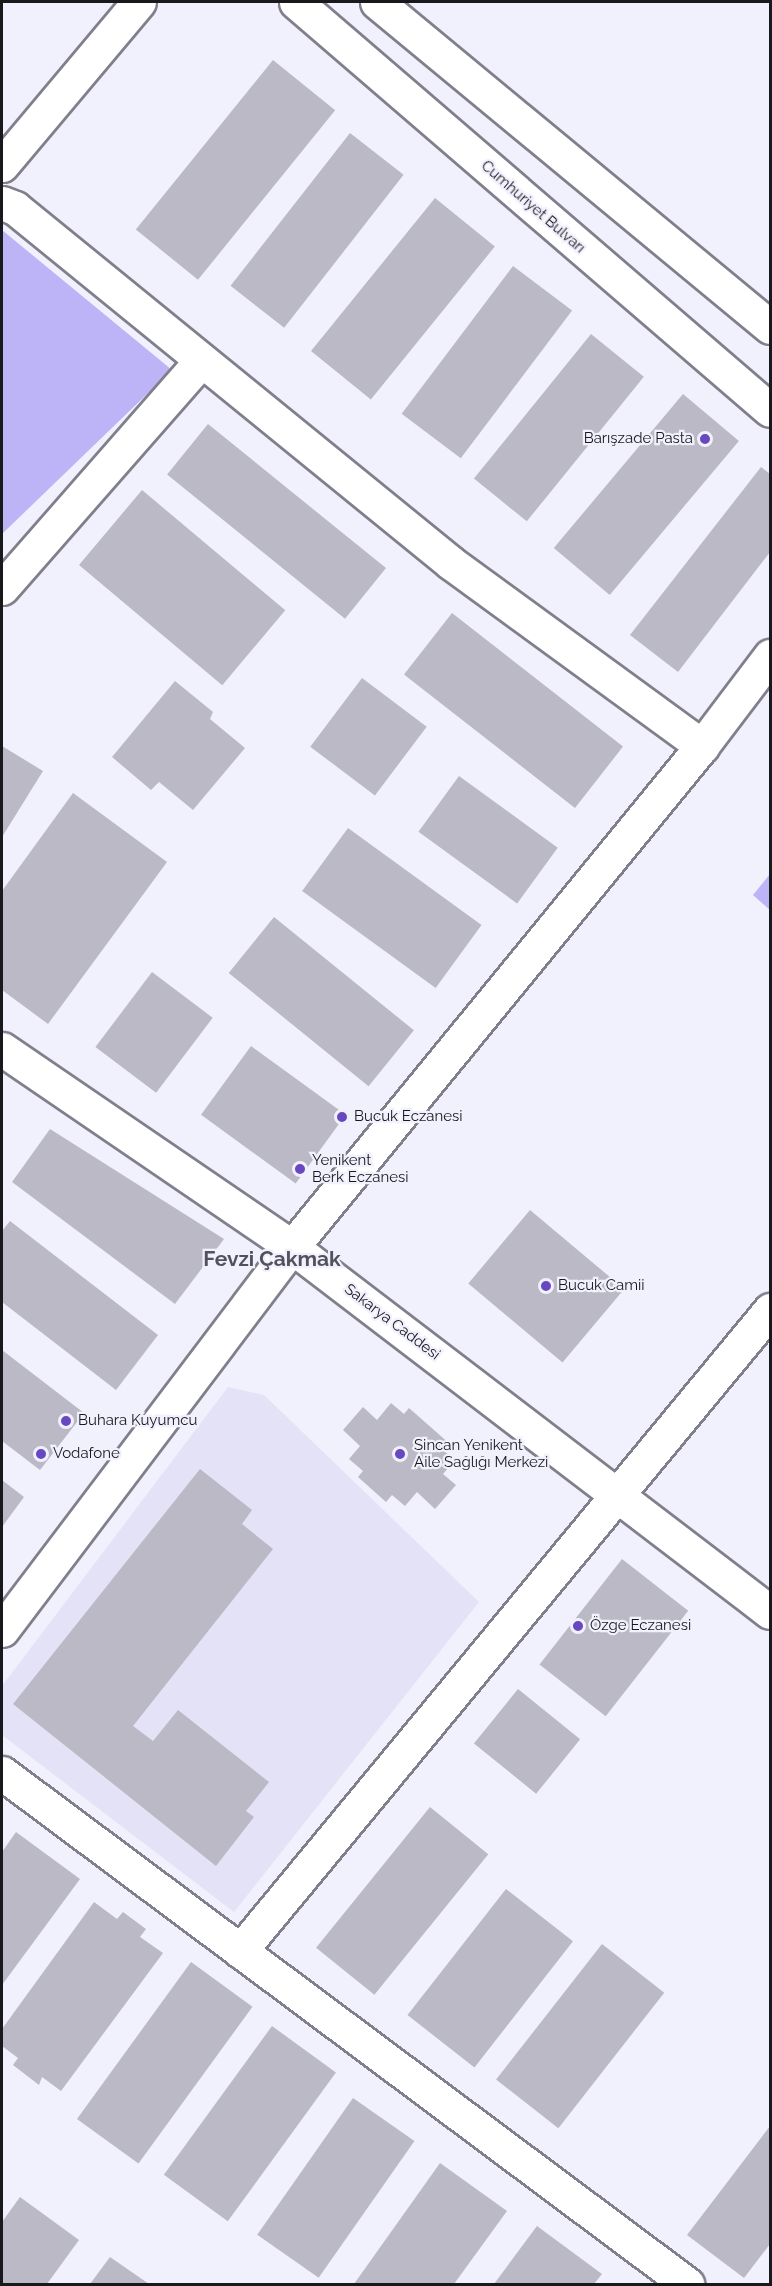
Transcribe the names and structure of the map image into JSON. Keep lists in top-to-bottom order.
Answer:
{
  "streets": {
    "street": ["Cumhuriyet Bulvarı", "Sakarya Caddesi"]
  },
  "districts": ["Fevzi Çakmak"],
  "places": [
    "Barışzade Pasta",
    "Bucuk Eczanesi",
    "Yenikent Berk Eczanesi",
    "Bucuk Camii",
    "Buhara Kuyumcu",
    "Vodafone",
    "Sincan Yenikent Aile Sağlığı Merkezi",
    "Özge Eczanesi"
  ]
}
